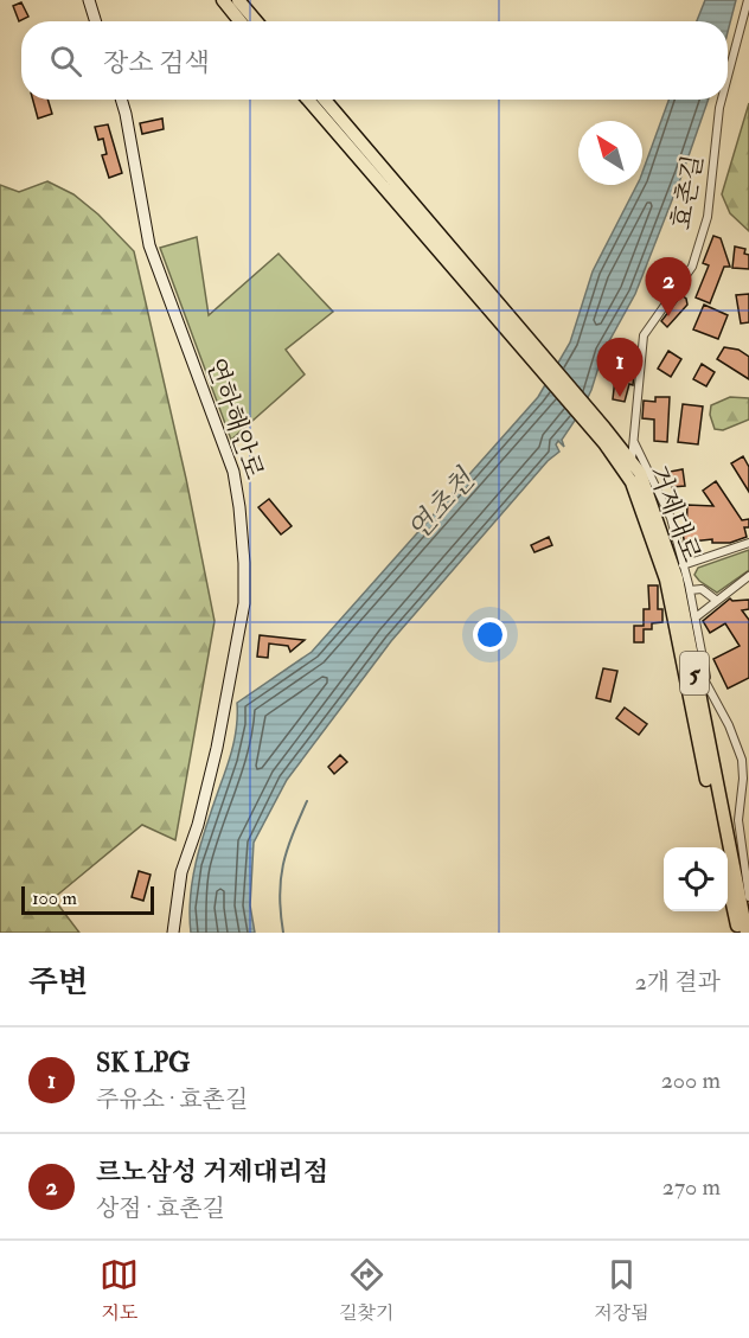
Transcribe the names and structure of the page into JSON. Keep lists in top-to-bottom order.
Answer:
{
  "streets": {
    "main road": ["거제대로", "5"],
    "street": ["효촌길", "연하해안로"]
  },
  "crossings": [
    ["효촌길", "거제대로"]
  ],
  "water": ["연초천"],
  "scale_bar": "100 m",
  "north": "top left",
  "page": {
    "search": "장소 검색",
    "pins": ["2", "1"],
    "scale": "100 m",
    "heading": ["주변", "2개 결과"],
    "list": [
      {
        "mark": "1",
        "name": "SK LPG",
        "note": "주유소 · 효촌길",
        "value": "200 m"
      },
      {
        "mark": "2",
        "name": "르노삼성 거제대리점",
        "note": "상점 · 효촌길",
        "value": "270 m"
      }
    ],
    "nav": ["지도", "길찾기", "저장됨"]
  }
}
